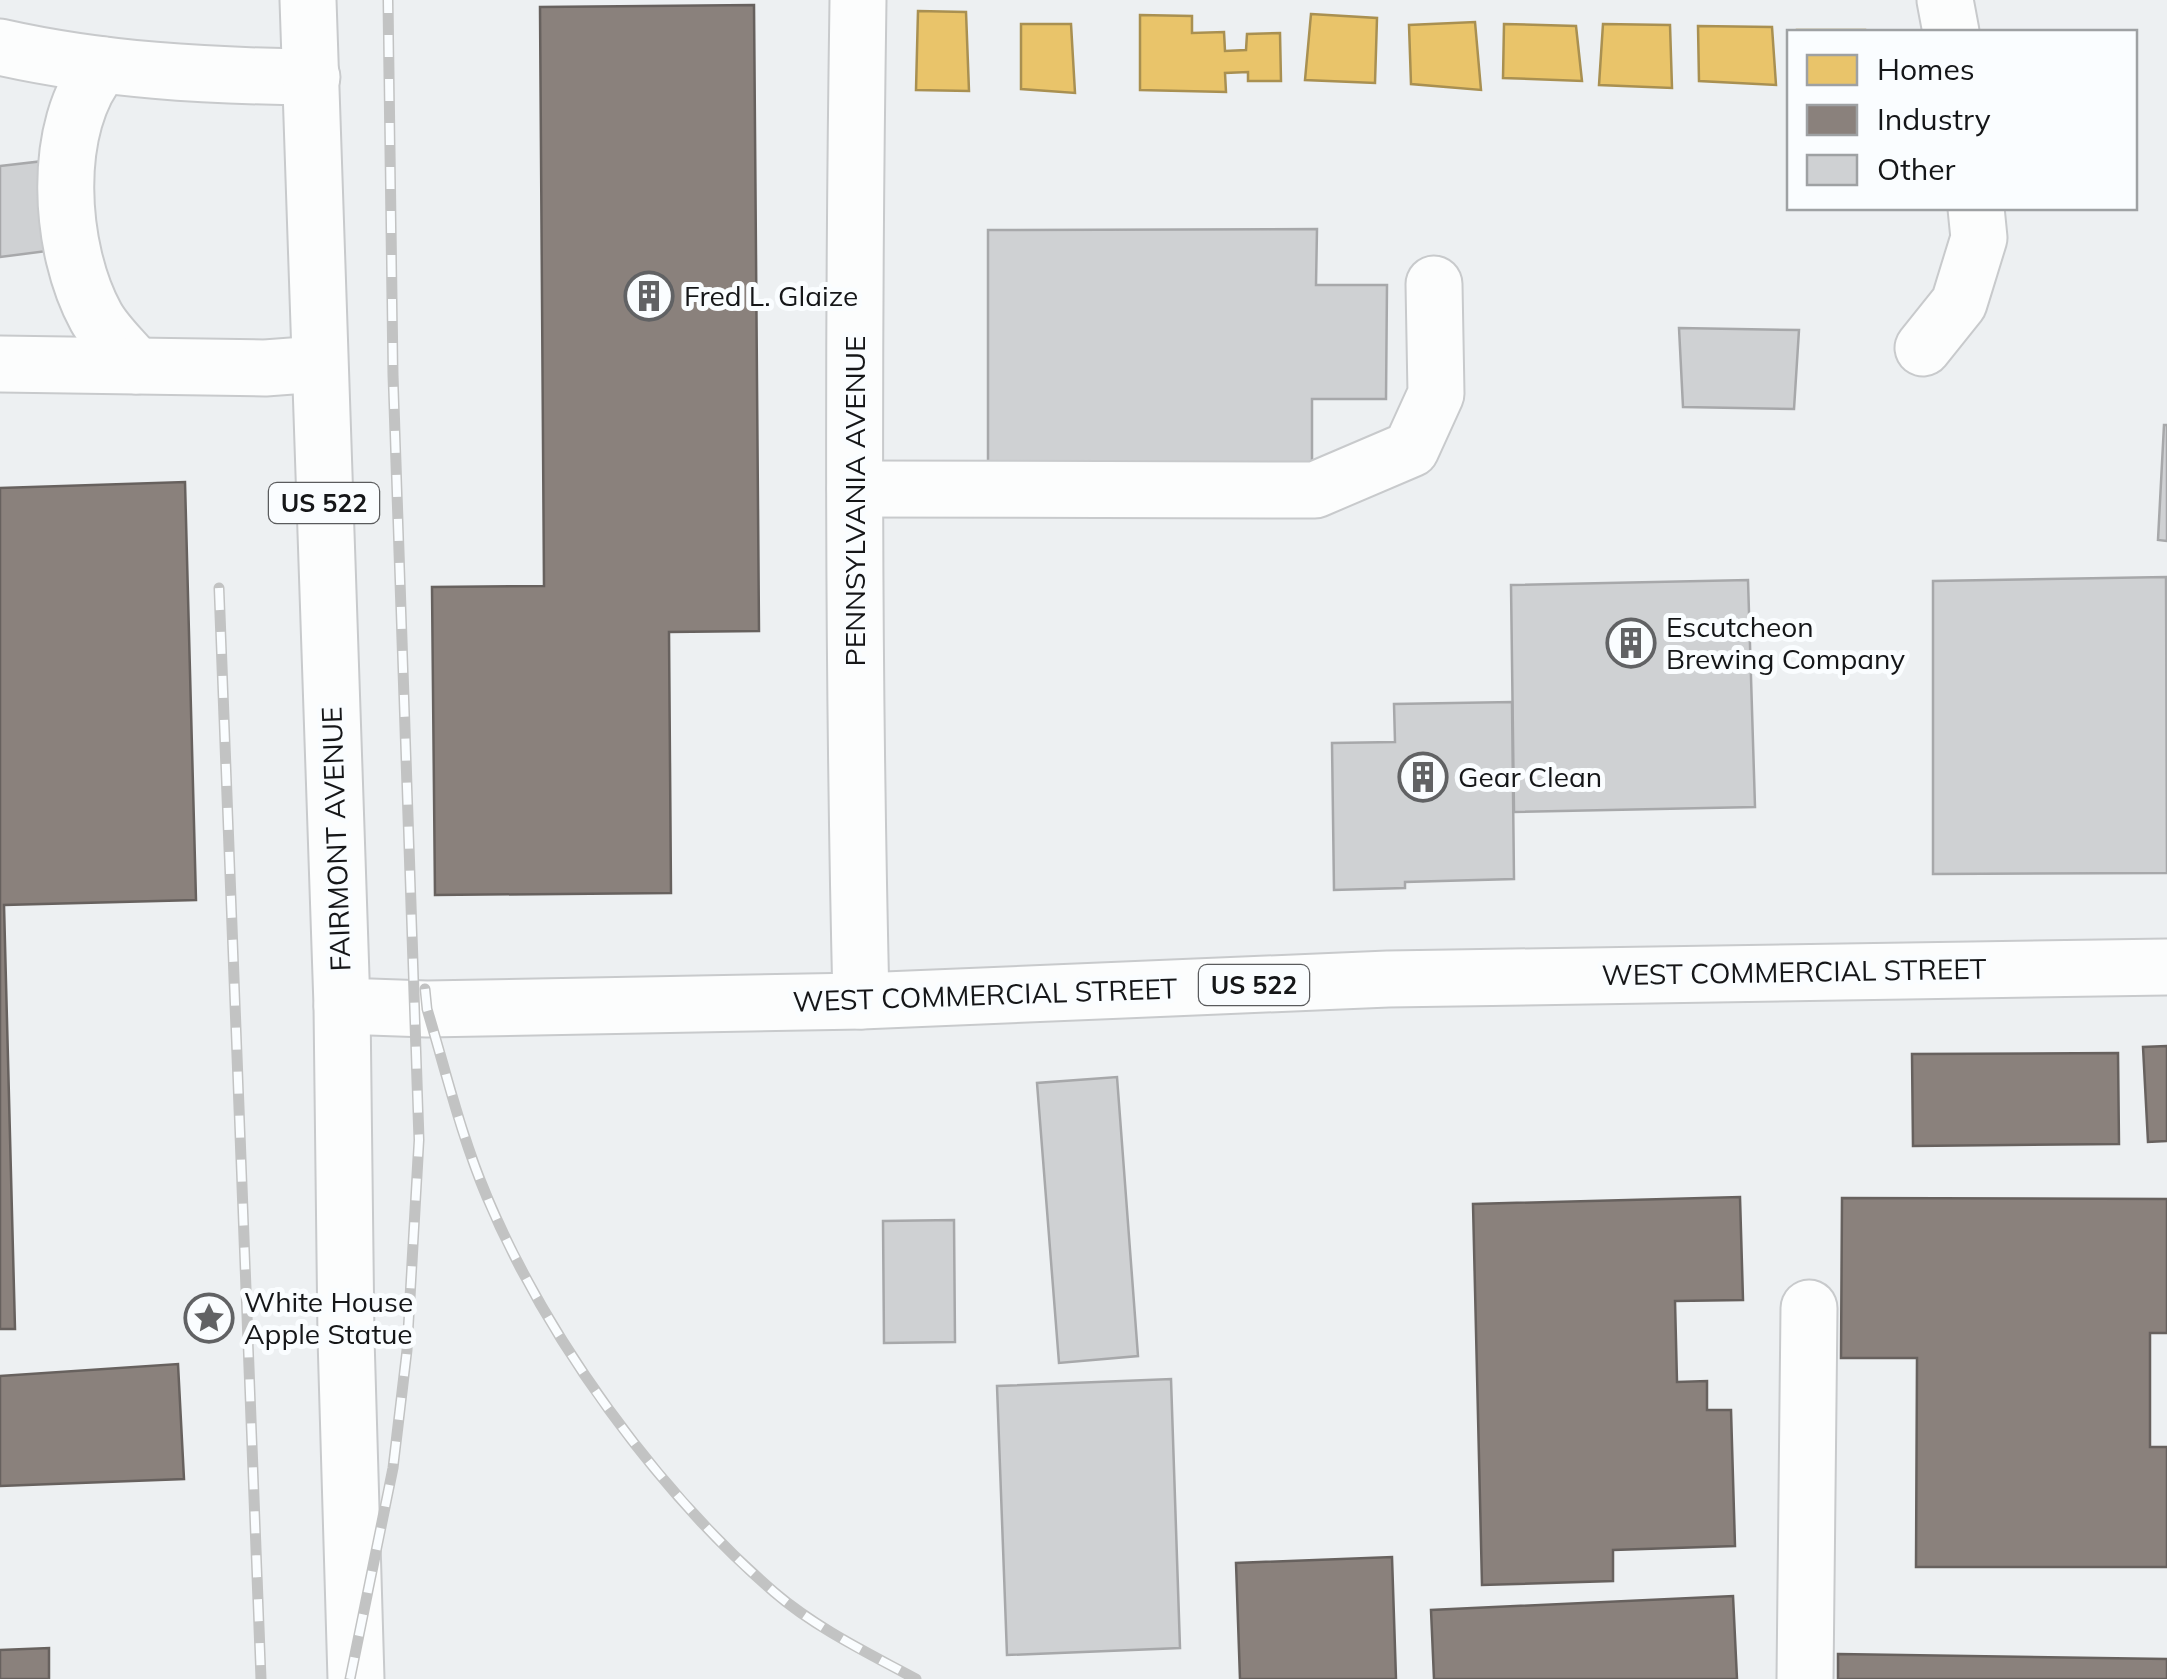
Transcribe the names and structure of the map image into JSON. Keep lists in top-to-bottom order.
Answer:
{
  "streets": {
    "main road": [
      "PENNSYLVANIA AVENUE",
      "US 522",
      "FAIRMONT AVENUE",
      "WEST COMMERCIAL STREET"
    ]
  },
  "crossings": [
    ["PENNSYLVANIA AVENUE", "WEST COMMERCIAL STREET"],
    ["FAIRMONT AVENUE", "WEST COMMERCIAL STREET"]
  ],
  "places": {
    "building": ["Fred L. Glaize", "Escutcheon Brewing Company", "Gear Clean"],
    "place": ["White House Apple Statue"]
  },
  "legend": ["Homes", "Industry", "Other"]
}
